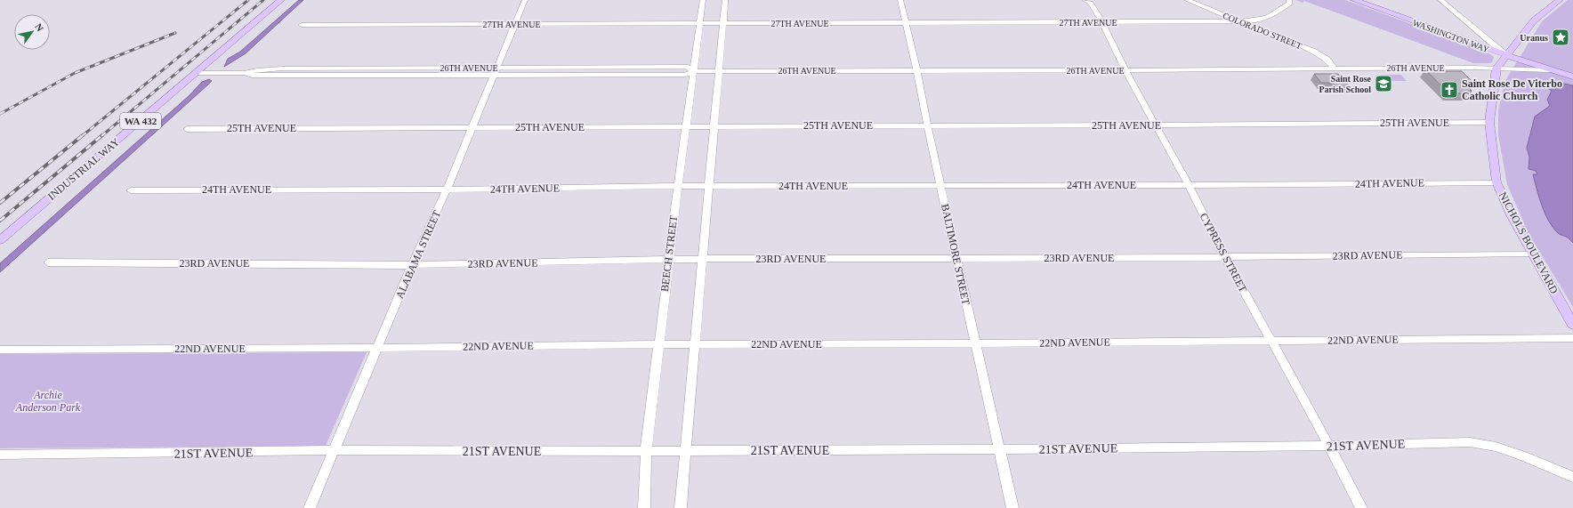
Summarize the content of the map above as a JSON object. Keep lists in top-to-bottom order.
{
  "streets": {
    "main road": [
      "WASHINGTON WAY",
      "WA 432",
      "INDUSTRIAL WAY",
      "NICHOLS BOULEVARD"
    ],
    "street": [
      "27TH AVENUE",
      "COLORADO STREET",
      "26TH AVENUE",
      "25TH AVENUE",
      "24TH AVENUE",
      "CYPRESS STREET",
      "BEECH STREET",
      "ALABAMA STREET",
      "BALTIMORE STREET",
      "23RD AVENUE",
      "22ND AVENUE",
      "21ST AVENUE"
    ]
  },
  "crossings": [
    ["27TH AVENUE", "COLORADO STREET"],
    ["27TH AVENUE", "CYPRESS STREET"],
    ["27TH AVENUE", "BEECH STREET"],
    ["27TH AVENUE", "ALABAMA STREET"],
    ["27TH AVENUE", "BALTIMORE STREET"],
    ["COLORADO STREET", "26TH AVENUE"],
    ["WASHINGTON WAY", "26TH AVENUE"],
    ["WASHINGTON WAY", "NICHOLS BOULEVARD"],
    ["26TH AVENUE", "INDUSTRIAL WAY"],
    ["26TH AVENUE", "NICHOLS BOULEVARD"],
    ["26TH AVENUE", "CYPRESS STREET"],
    ["26TH AVENUE", "BEECH STREET"],
    ["26TH AVENUE", "ALABAMA STREET"],
    ["26TH AVENUE", "BALTIMORE STREET"],
    ["25TH AVENUE", "NICHOLS BOULEVARD"],
    ["25TH AVENUE", "CYPRESS STREET"],
    ["25TH AVENUE", "BEECH STREET"],
    ["25TH AVENUE", "ALABAMA STREET"],
    ["25TH AVENUE", "BALTIMORE STREET"],
    ["24TH AVENUE", "NICHOLS BOULEVARD"],
    ["24TH AVENUE", "CYPRESS STREET"],
    ["24TH AVENUE", "BEECH STREET"],
    ["24TH AVENUE", "ALABAMA STREET"],
    ["24TH AVENUE", "BALTIMORE STREET"],
    ["NICHOLS BOULEVARD", "23RD AVENUE"],
    ["CYPRESS STREET", "23RD AVENUE"],
    ["CYPRESS STREET", "22ND AVENUE"],
    ["CYPRESS STREET", "21ST AVENUE"],
    ["BEECH STREET", "23RD AVENUE"],
    ["BEECH STREET", "22ND AVENUE"],
    ["BEECH STREET", "21ST AVENUE"],
    ["ALABAMA STREET", "23RD AVENUE"],
    ["ALABAMA STREET", "22ND AVENUE"],
    ["ALABAMA STREET", "21ST AVENUE"],
    ["BALTIMORE STREET", "23RD AVENUE"],
    ["BALTIMORE STREET", "22ND AVENUE"],
    ["BALTIMORE STREET", "21ST AVENUE"]
  ],
  "parks": ["Archie Anderson Park"],
  "places": {
    "place": ["Uranus"],
    "school or university": ["Saint Rose Parish School"],
    "church": ["Saint Rose De Viterbo Catholic Church"]
  },
  "north": "top right"
}
